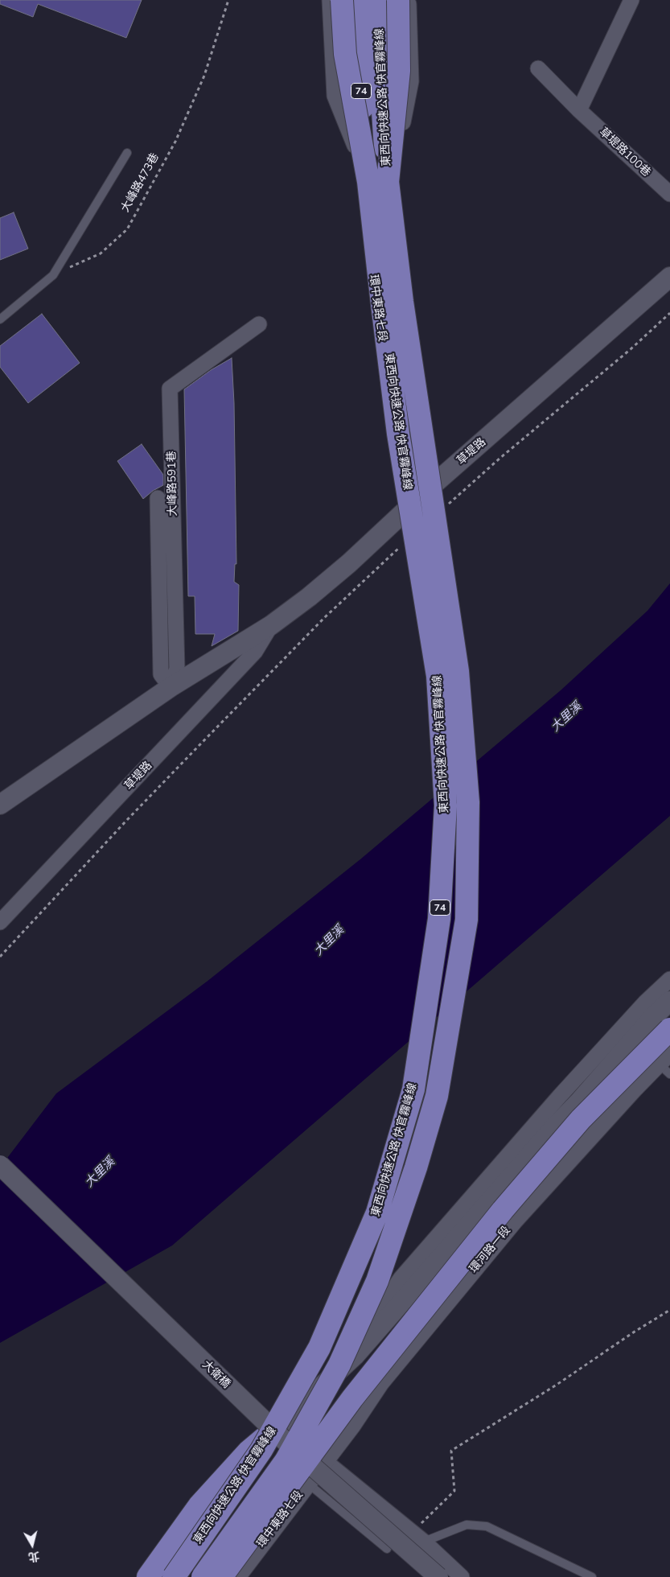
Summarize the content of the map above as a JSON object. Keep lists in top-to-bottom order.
{
  "streets": {
    "highway": ["74", "東西向快速公路 快官霧峰線"],
    "street": [
      "草堤路100巷",
      "環中東路七段",
      "草堤路",
      "大峰路591巷",
      "環河路一段",
      "大衛橋"
    ],
    "path": ["大峰路473巷"]
  },
  "crossings": [
    ["環中東路七段", "草堤路"],
    ["環中東路七段", "環河路一段"],
    ["草堤路", "大峰路591巷"]
  ],
  "water": ["大里溪"],
  "north": "bottom"
}
